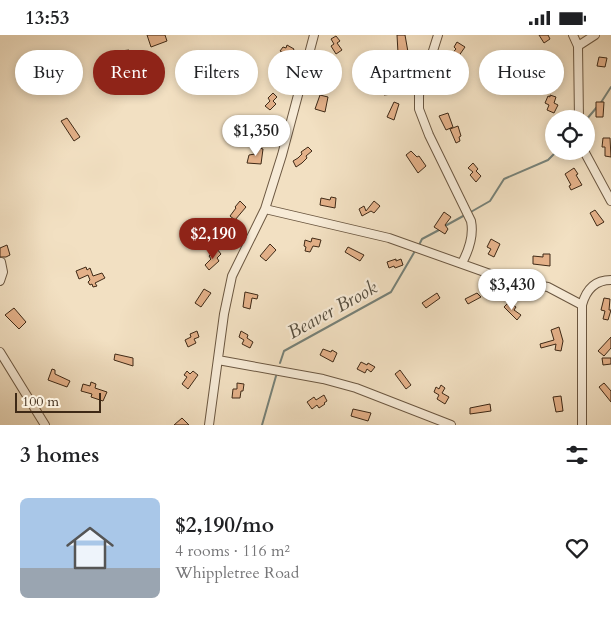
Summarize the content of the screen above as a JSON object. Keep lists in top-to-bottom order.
{
  "water": ["Beaver Brook"],
  "scale_bar": "100 m",
  "page": {
    "status": "13:53",
    "chip": [
      "Buy",
      "Rent",
      "Filters",
      "New",
      "Apartment",
      "House"
    ],
    "price": ["$1,350", "$2,190", "$3,430"],
    "scale": "100 m",
    "heading": "3 homes",
    "list": [
      {
        "name": "$2,190/mo",
        "note": "4 rooms · 116 m² · Whippletree Road"
      }
    ]
  }
}
